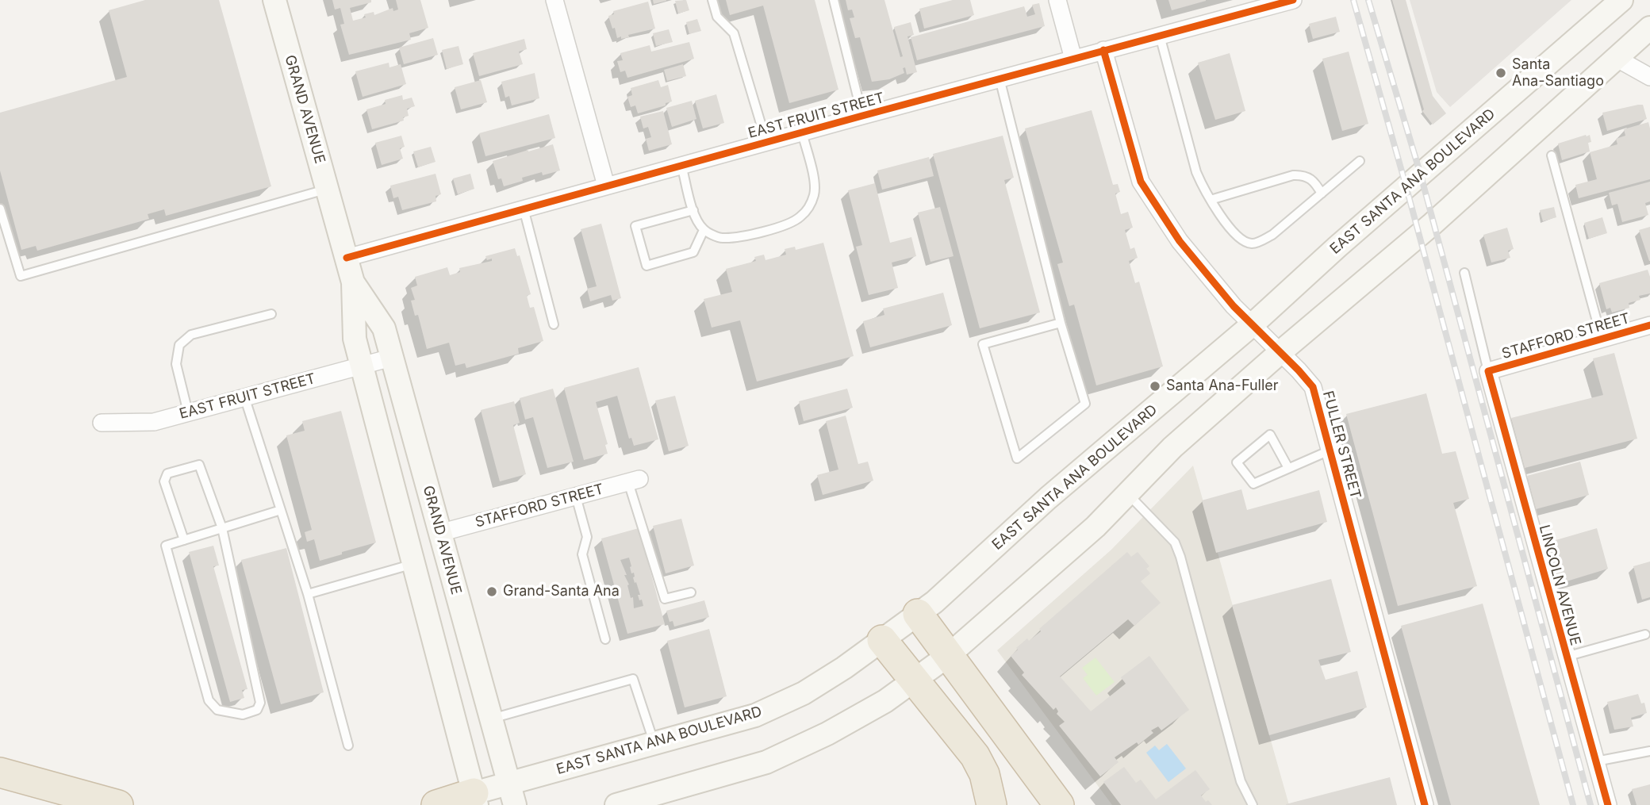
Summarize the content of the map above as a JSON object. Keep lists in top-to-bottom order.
{
  "streets": {
    "main road": ["GRAND AVENUE", "EAST SANTA ANA BOULEVARD"],
    "street": [
      "EAST FRUIT STREET",
      "STAFFORD STREET",
      "FULLER STREET",
      "LINCOLN AVENUE"
    ]
  },
  "crossings": [
    ["GRAND AVENUE", "EAST FRUIT STREET"],
    ["GRAND AVENUE", "EAST SANTA ANA BOULEVARD"],
    ["GRAND AVENUE", "STAFFORD STREET"],
    ["EAST FRUIT STREET", "FULLER STREET"],
    ["EAST SANTA ANA BOULEVARD", "FULLER STREET"],
    ["STAFFORD STREET", "LINCOLN AVENUE"]
  ],
  "places": ["Santa Ana-Santiago", "Santa Ana-Fuller", "Grand-Santa Ana"]
}
